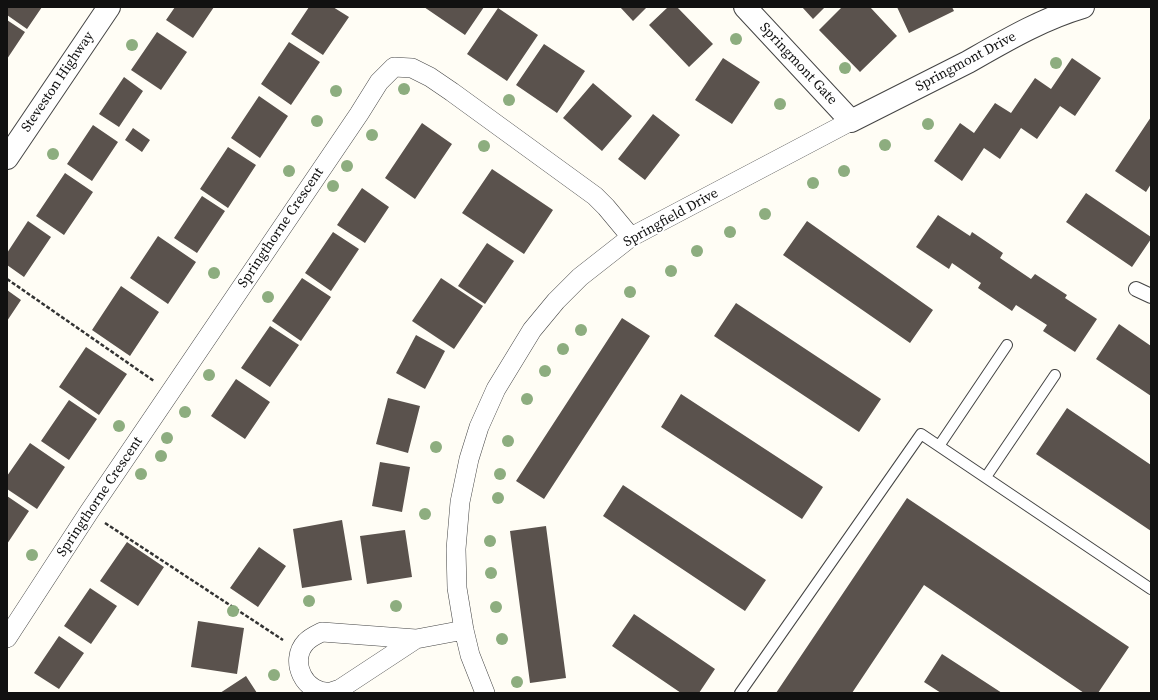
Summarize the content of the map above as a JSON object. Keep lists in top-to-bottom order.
{
  "streets": {
    "street": [
      "Springmont Drive",
      "Springmont Gate",
      "Steveston Highway",
      "Springfield Drive",
      "Springthorne Crescent"
    ]
  },
  "crossings": [
    ["Springmont Drive", "Springmont Gate"],
    ["Springmont Drive", "Springfield Drive"],
    ["Springmont Gate", "Springfield Drive"],
    ["Springfield Drive", "Springthorne Crescent"]
  ]
}
